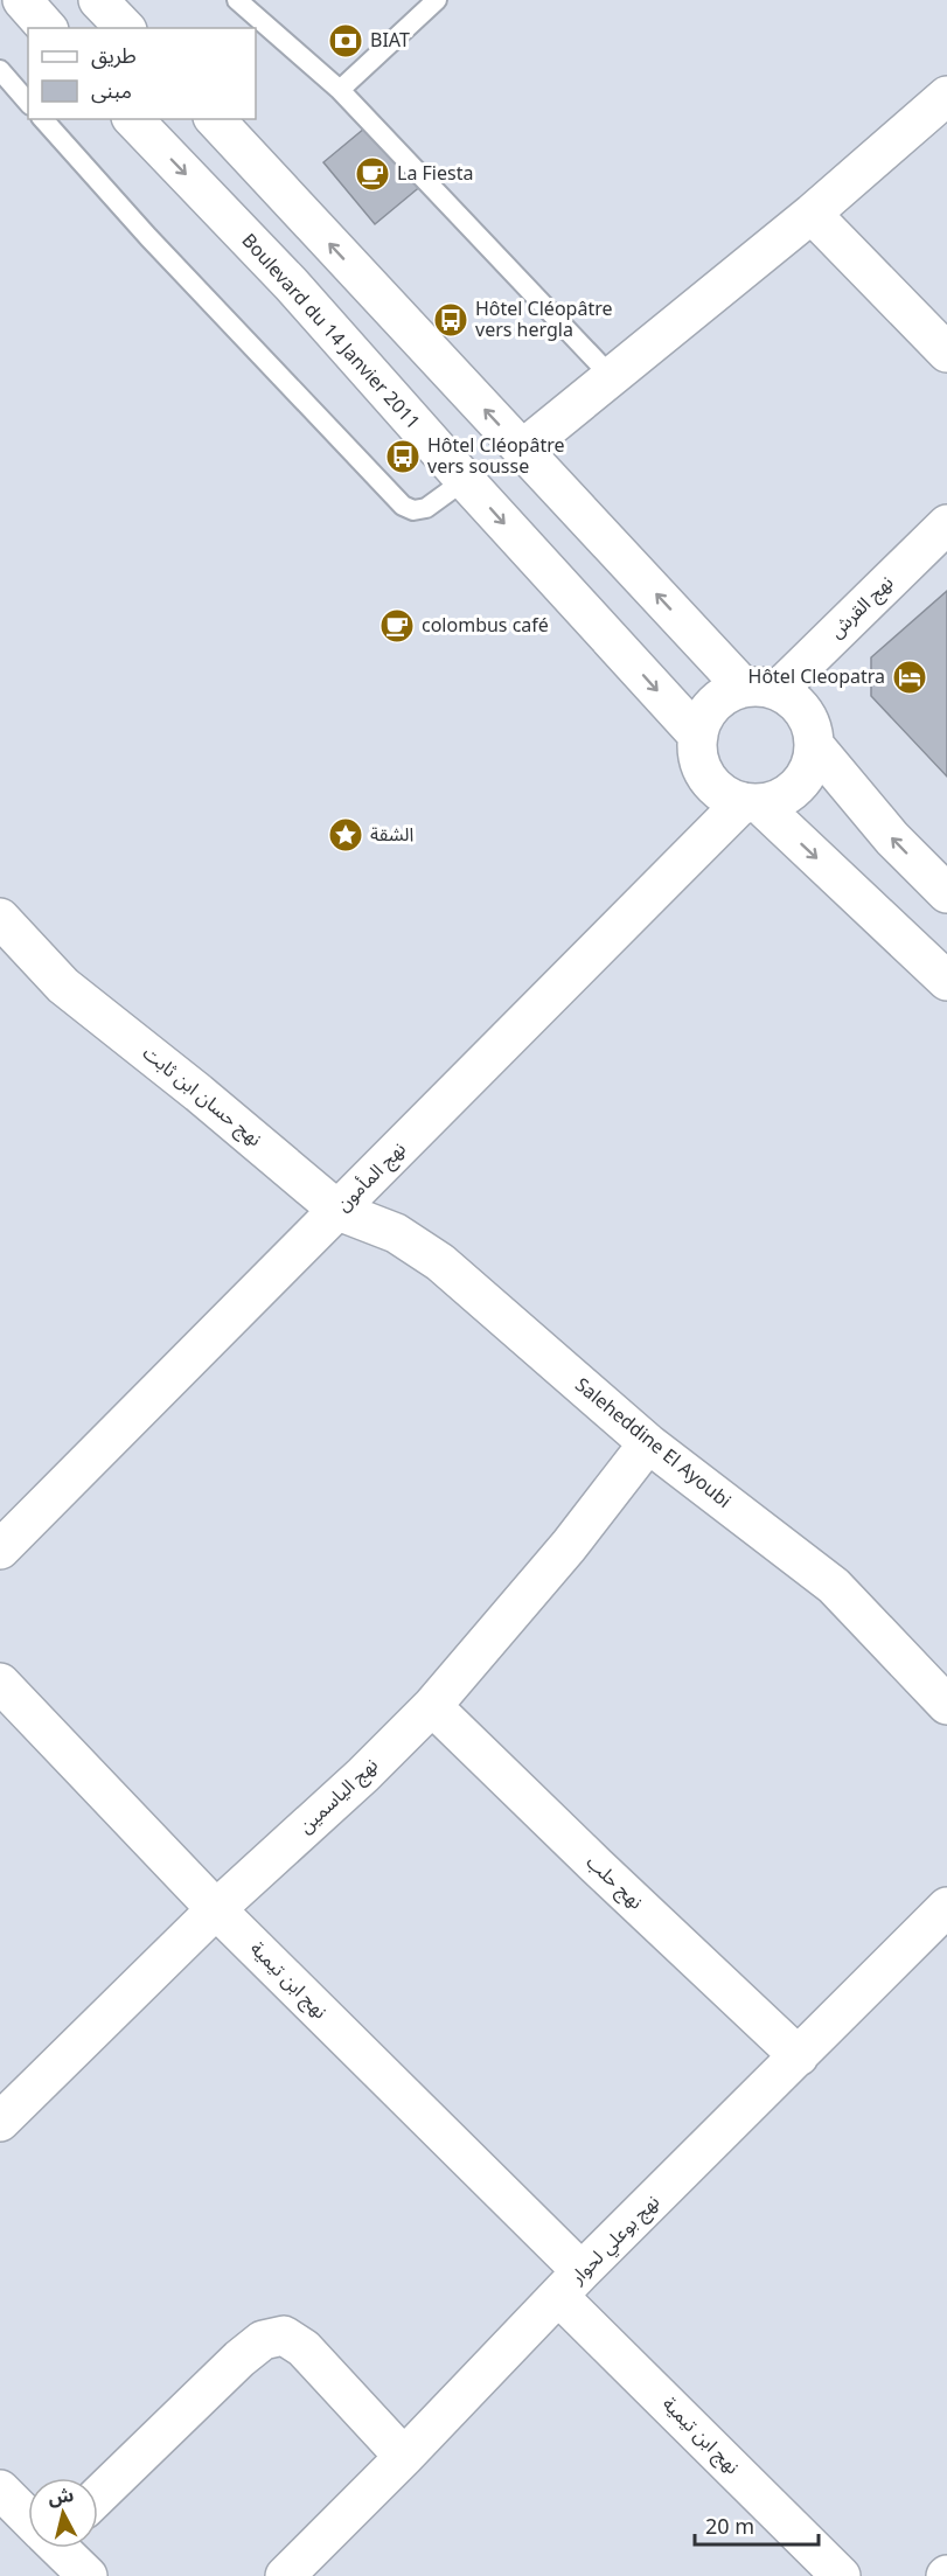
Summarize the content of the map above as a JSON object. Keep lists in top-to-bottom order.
{
  "streets": {
    "street": [
      "Boulevard du 14 Janvier 2011",
      "نهج القرش",
      "نهج حسان ابن ثابت",
      "نهج المأمون",
      "Saleheddine El Ayoubi",
      "نهج الياسمين",
      "نهج حلب",
      "نهج ابن تيمية",
      "نهج بوعلي لحوار"
    ]
  },
  "crossings": [
    ["Boulevard du 14 Janvier 2011", "نهج القرش"],
    ["Boulevard du 14 Janvier 2011", "نهج المأمون"],
    ["نهج القرش", "نهج المأمون"],
    ["نهج حسان ابن ثابت", "نهج المأمون"],
    ["نهج حسان ابن ثابت", "Saleheddine El Ayoubi"],
    ["نهج المأمون", "Saleheddine El Ayoubi"],
    ["Saleheddine El Ayoubi", "نهج الياسمين"],
    ["نهج الياسمين", "نهج حلب"],
    ["نهج الياسمين", "نهج ابن تيمية"],
    ["نهج حلب", "نهج بوعلي لحوار"],
    ["نهج ابن تيمية", "نهج بوعلي لحوار"]
  ],
  "places": {
    "bank": ["BIAT"],
    "cafe": ["La Fiesta", "colombus café"],
    "bus stop": ["Hôtel Cléopâtre vers hergla", "Hôtel Cléopâtre vers sousse"],
    "hotel": ["Hôtel Cleopatra"],
    "place": ["الشقة"]
  },
  "legend": ["طريق", "مبنى"],
  "scale_bar": "20 m",
  "north": "top"
}
